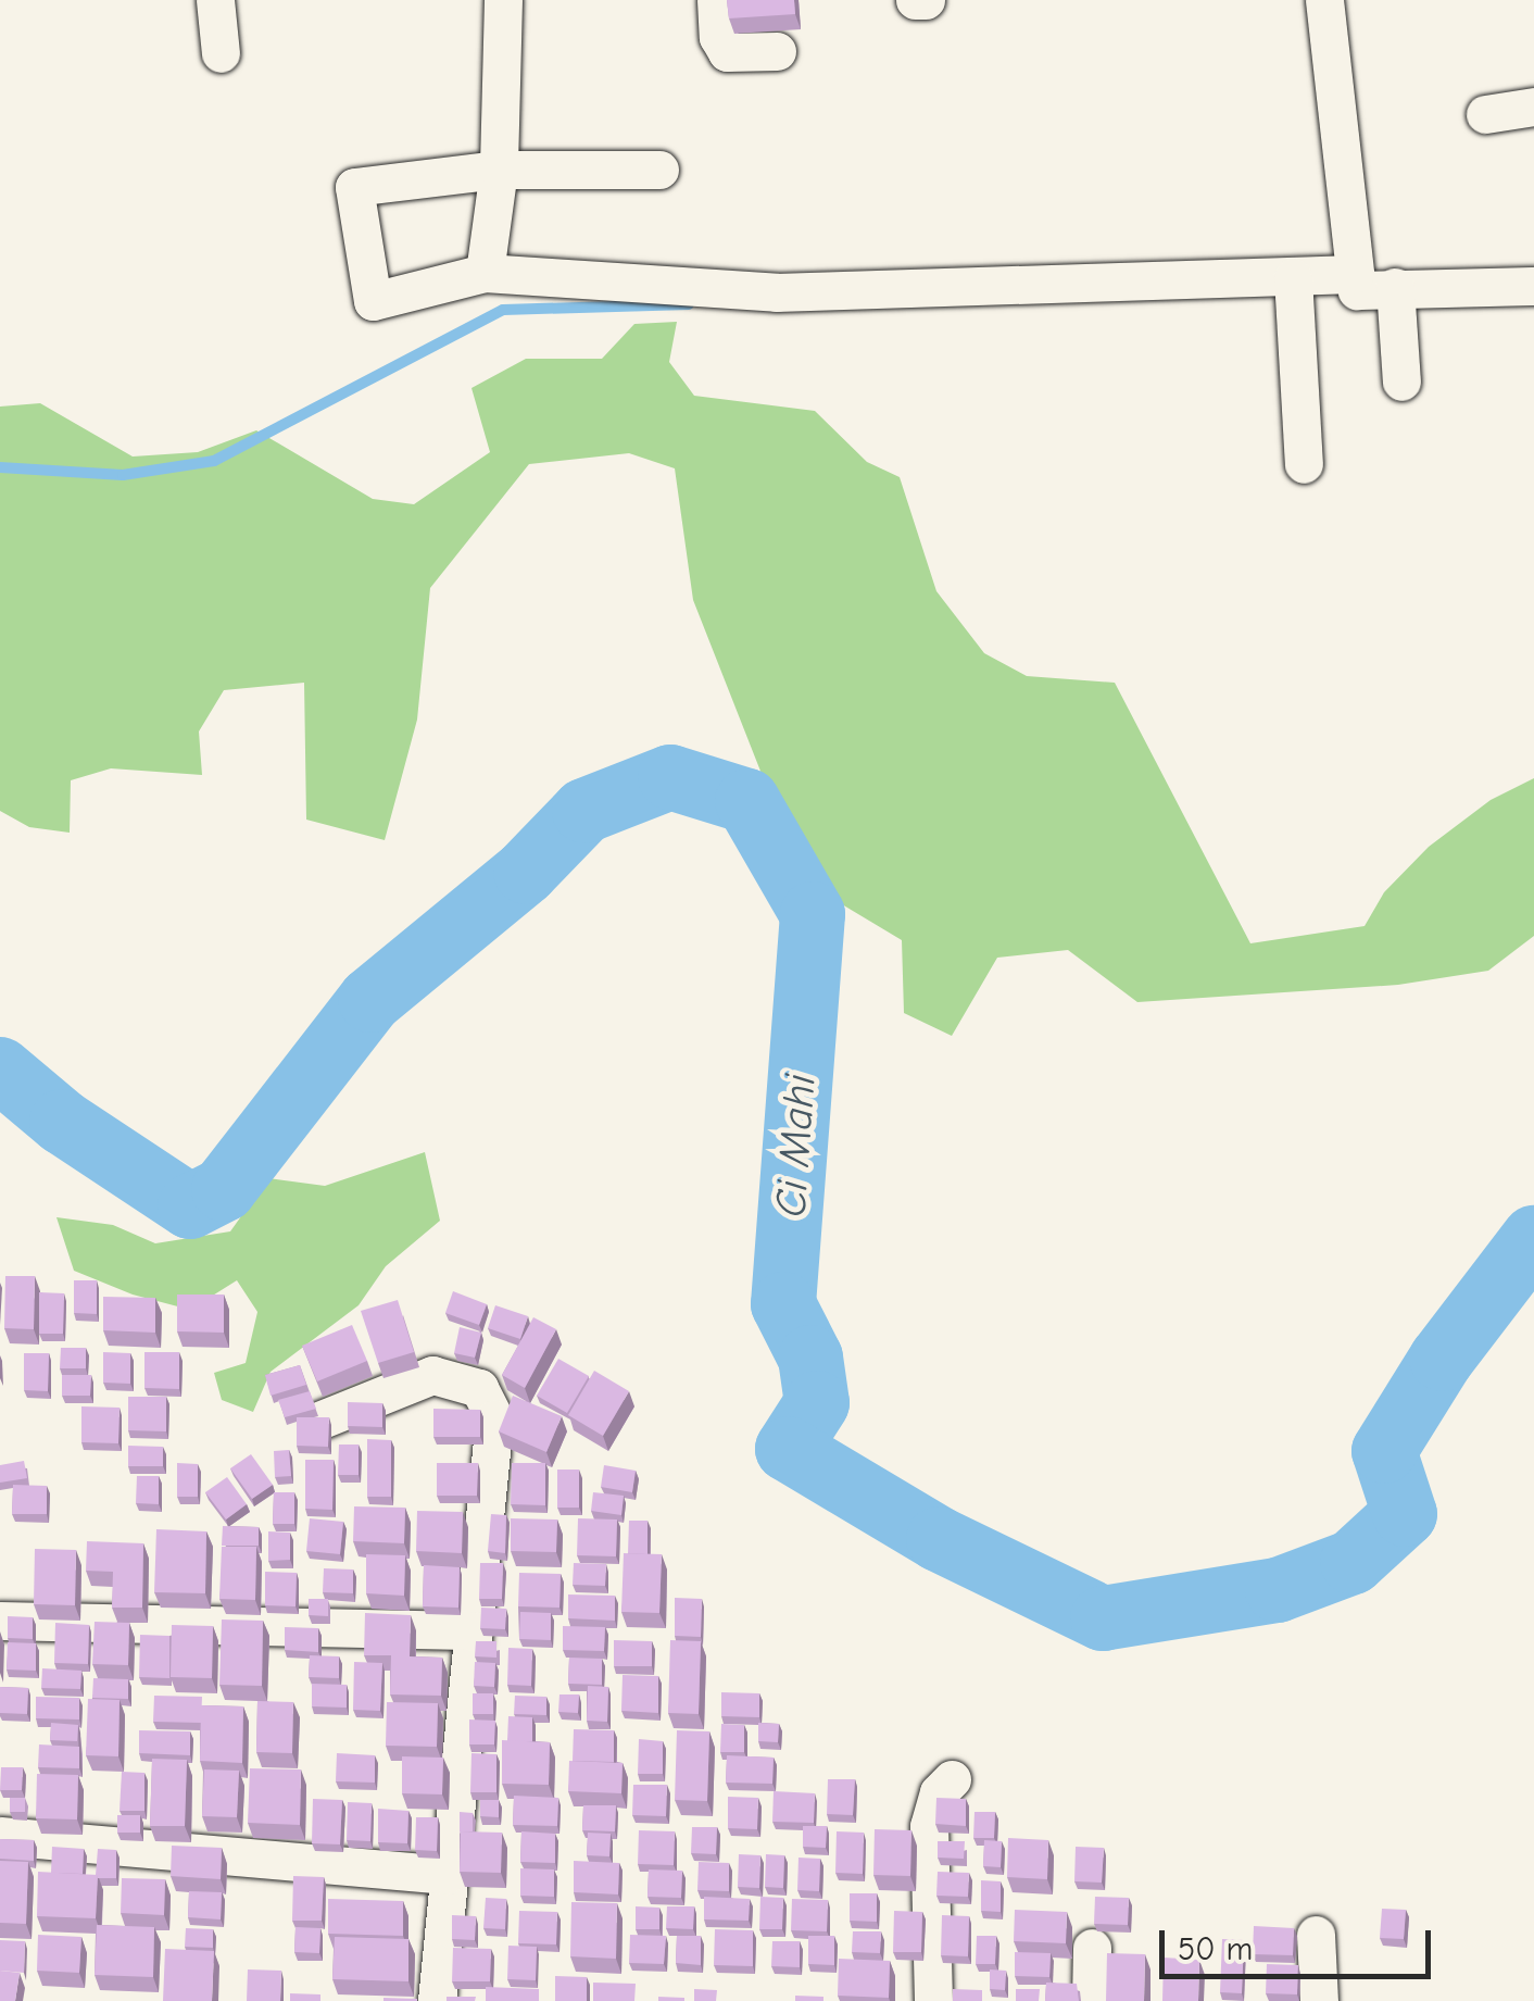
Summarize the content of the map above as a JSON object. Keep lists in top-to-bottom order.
{
  "water": ["Ci Mahi"],
  "scale_bar": "50 m"
}
